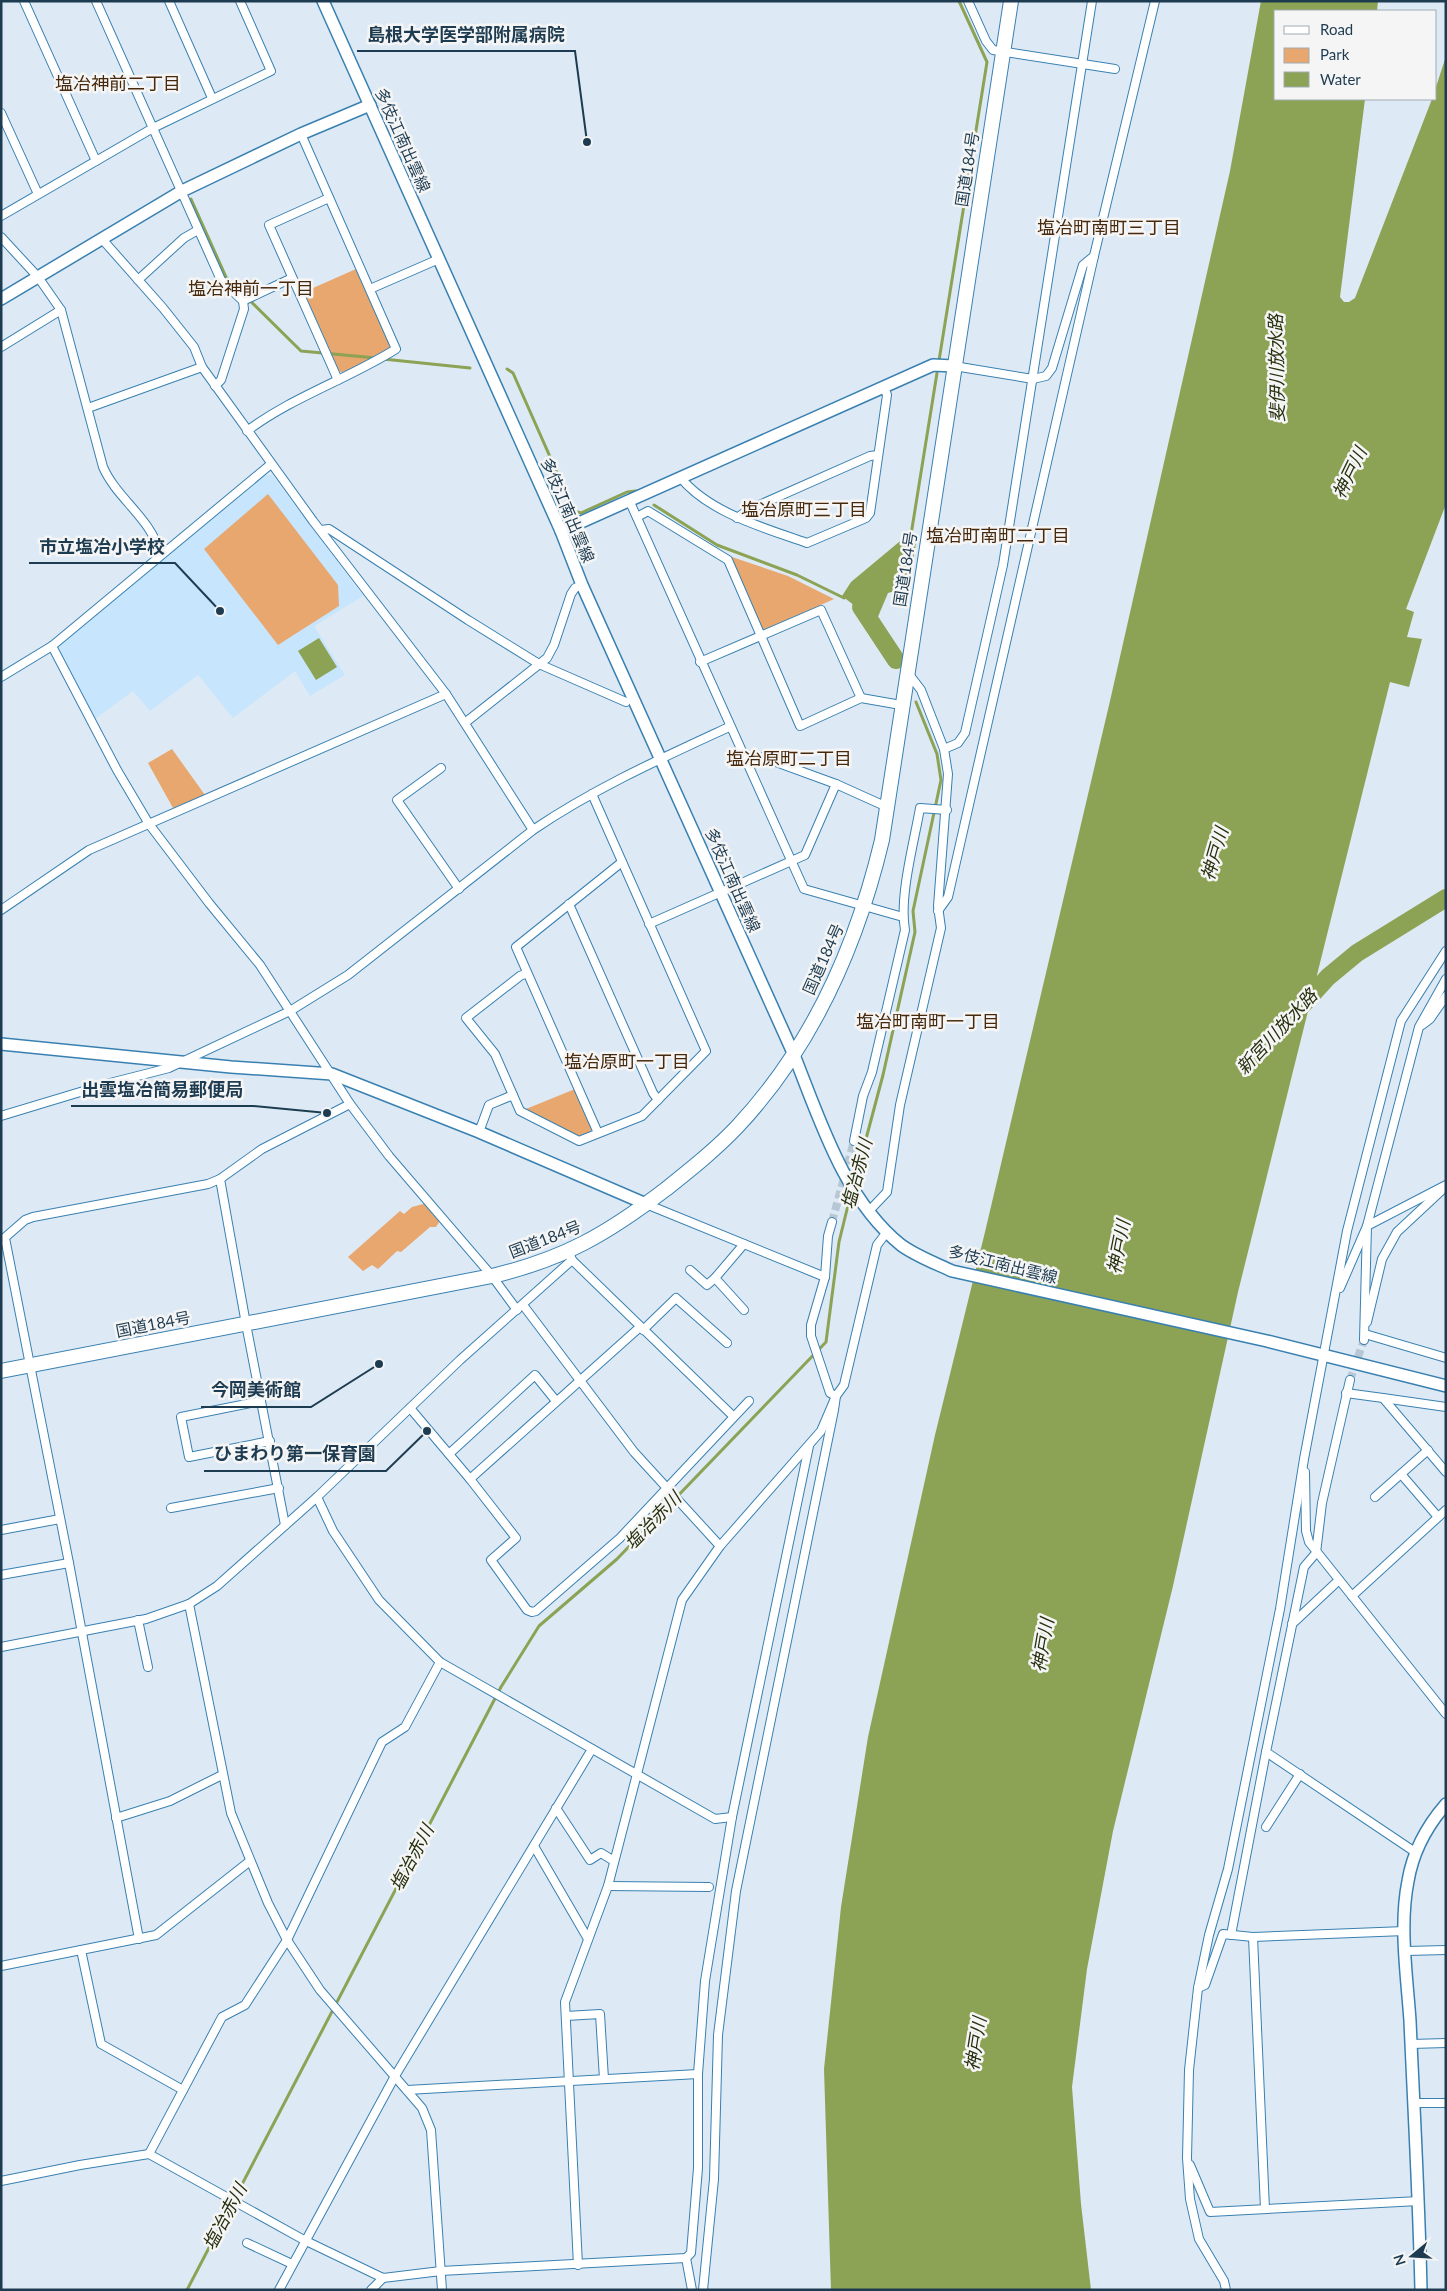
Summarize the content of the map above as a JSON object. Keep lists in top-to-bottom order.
{
  "streets": {
    "highway": ["国道184号"],
    "street": ["多伎江南出雲線"]
  },
  "crossings": [
    ["多伎江南出雲線", "国道184号"]
  ],
  "districts": [
    "塩冶神前二丁目",
    "塩冶町南町三丁目",
    "塩冶神前一丁目",
    "塩冶原町三丁目",
    "塩冶町南町二丁目",
    "塩冶原町二丁目",
    "塩冶町南町一丁目",
    "塩冶原町一丁目"
  ],
  "water": [
    "斐伊川放水路",
    "神戸川",
    "新宮川放水路",
    "塩冶赤川"
  ],
  "places": [
    "島根大学医学部附属病院",
    "市立塩冶小学校",
    "出雲塩冶簡易郵便局",
    "今岡美術館",
    "ひまわり第一保育園"
  ],
  "legend": ["Road", "Park", "Water"],
  "north": "left"
}
